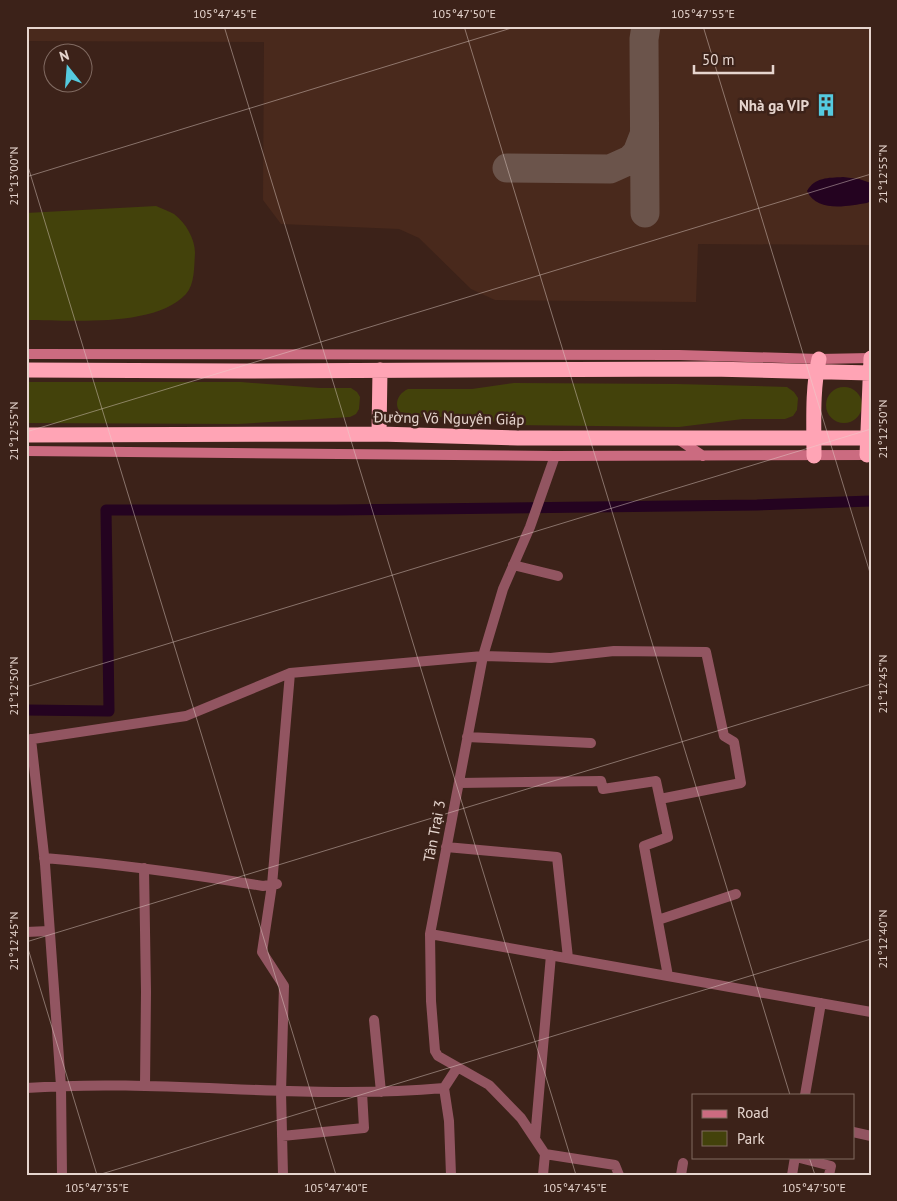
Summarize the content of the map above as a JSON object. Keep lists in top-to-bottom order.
{
  "streets": {
    "highway": ["Đường Võ Nguyên Giáp"],
    "street": ["Tân Trại 3"]
  },
  "places": {
    "building": ["Nhà ga VIP"]
  },
  "legend": ["Road", "Park"],
  "scale_bar": "50 m",
  "north": "top",
  "coordinates": [
    "105°47'45\"E",
    "105°47'50\"E",
    "105°47'55\"E",
    "21°12'55\"N",
    "21°13'00\"N",
    "21°12'50\"N",
    "21°12'45\"N",
    "21°12'40\"N",
    "105°47'35\"E",
    "105°47'40\"E"
  ]
}
